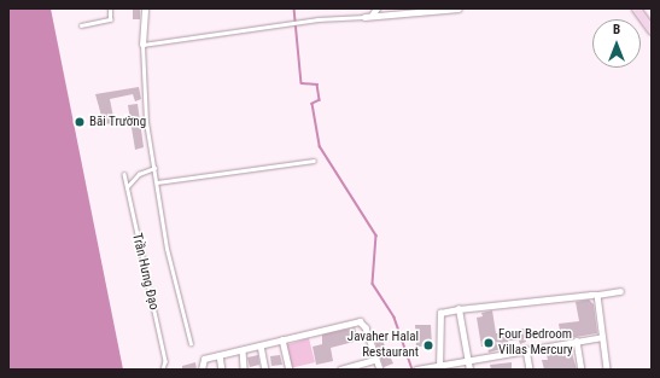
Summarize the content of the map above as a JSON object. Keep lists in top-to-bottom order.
{
  "streets": {
    "lane": ["Trần Hưng Đạo"]
  },
  "places": ["Bãi Trường", "Four Bedroom Villas Mercury", "Javaher Halal Restaurant"],
  "north": "top"
}
